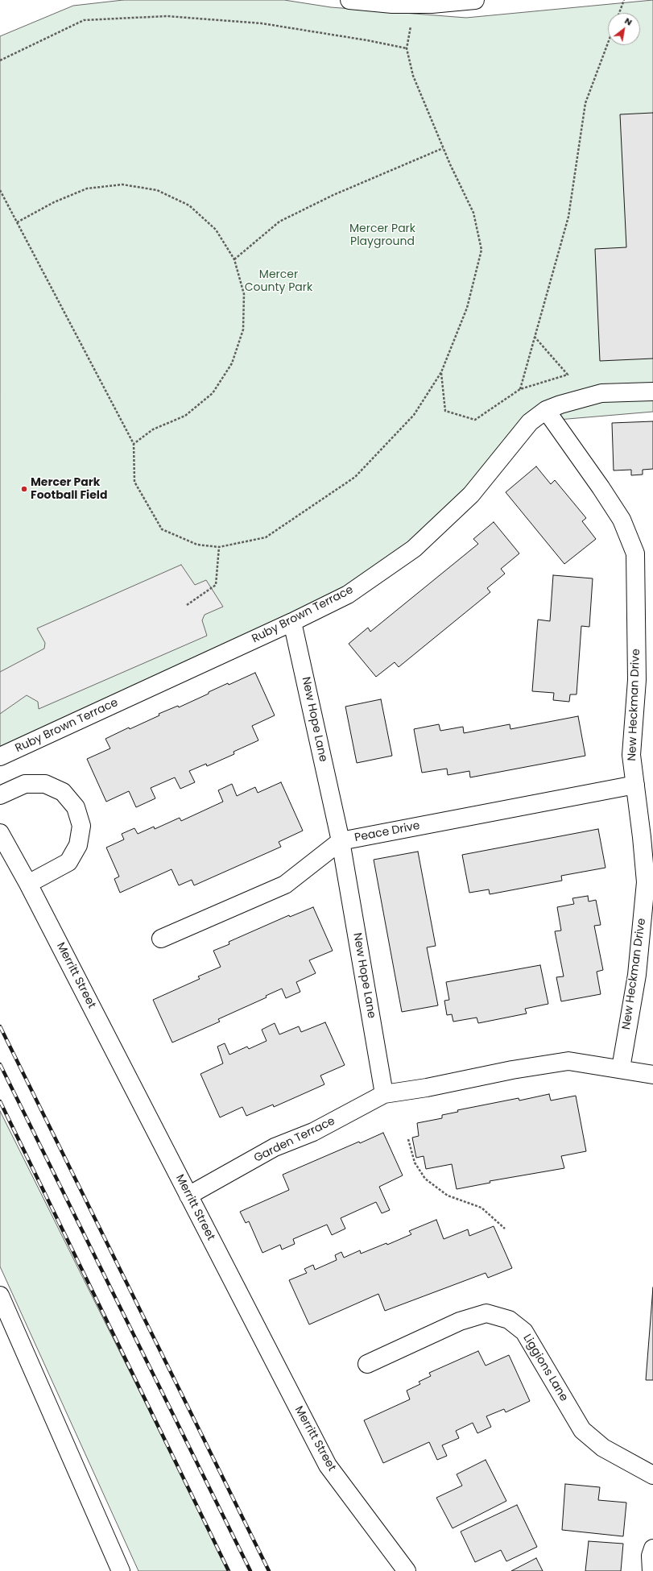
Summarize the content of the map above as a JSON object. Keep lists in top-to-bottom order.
{
  "streets": {
    "main road": [
      "Ruby Brown Terrace",
      "New Heckman Drive",
      "New Hope Lane",
      "Peace Drive",
      "Merritt Street",
      "Garden Terrace",
      "Liggions Lane"
    ]
  },
  "crossings": [
    ["Ruby Brown Terrace", "New Heckman Drive"],
    ["Ruby Brown Terrace", "New Hope Lane"],
    ["New Heckman Drive", "Peace Drive"],
    ["New Hope Lane", "Peace Drive"],
    ["New Hope Lane", "Garden Terrace"],
    ["Merritt Street", "Garden Terrace"]
  ],
  "parks": ["Mercer Park Playground", "Mercer County Park"],
  "places": ["Mercer Park Football Field"],
  "north": "top right"
}
